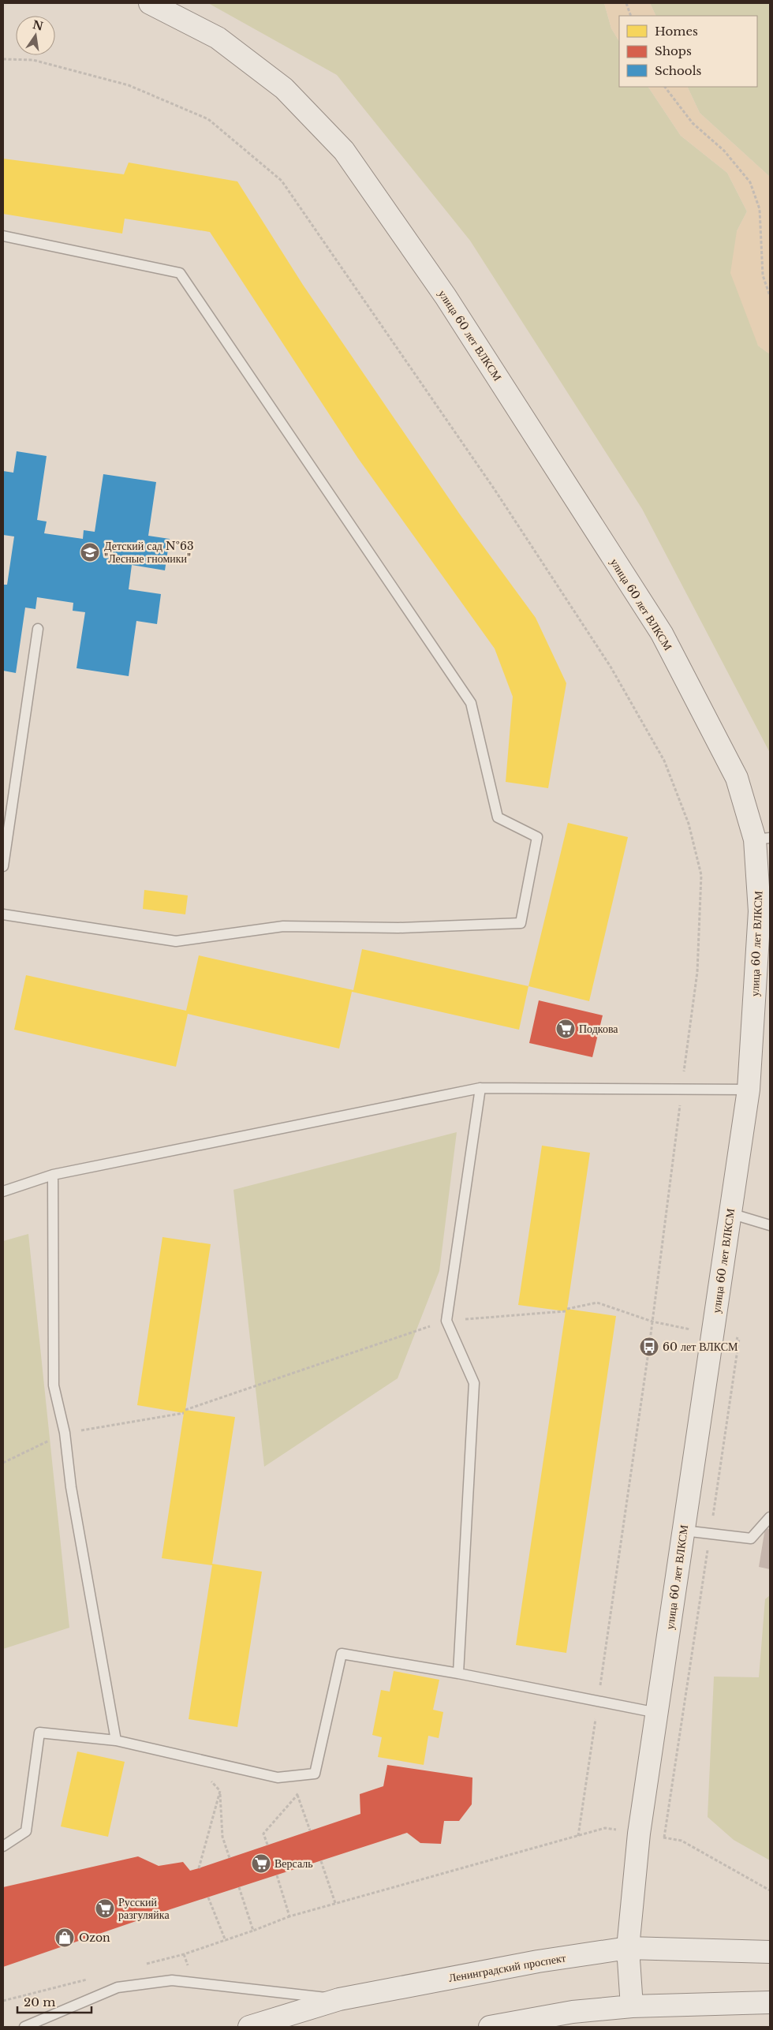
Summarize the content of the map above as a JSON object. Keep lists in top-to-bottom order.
{
  "streets": {
    "street": ["улица 60 лет ВЛКСМ", "Ленинградский проспект"]
  },
  "crossings": [
    ["улица 60 лет ВЛКСМ", "Ленинградский проспект"]
  ],
  "places": {
    "school or university": ["Детский сад №63 \"Лесные гномики\""],
    "supermarket": ["Подкова", "Версаль", "Русский разгуляйка"],
    "bus stop": ["60 лет ВЛКСМ"],
    "shop": ["Ozon"]
  },
  "legend": ["Homes", "Shops", "Schools"],
  "scale_bar": "20 m",
  "north": "top"
}
